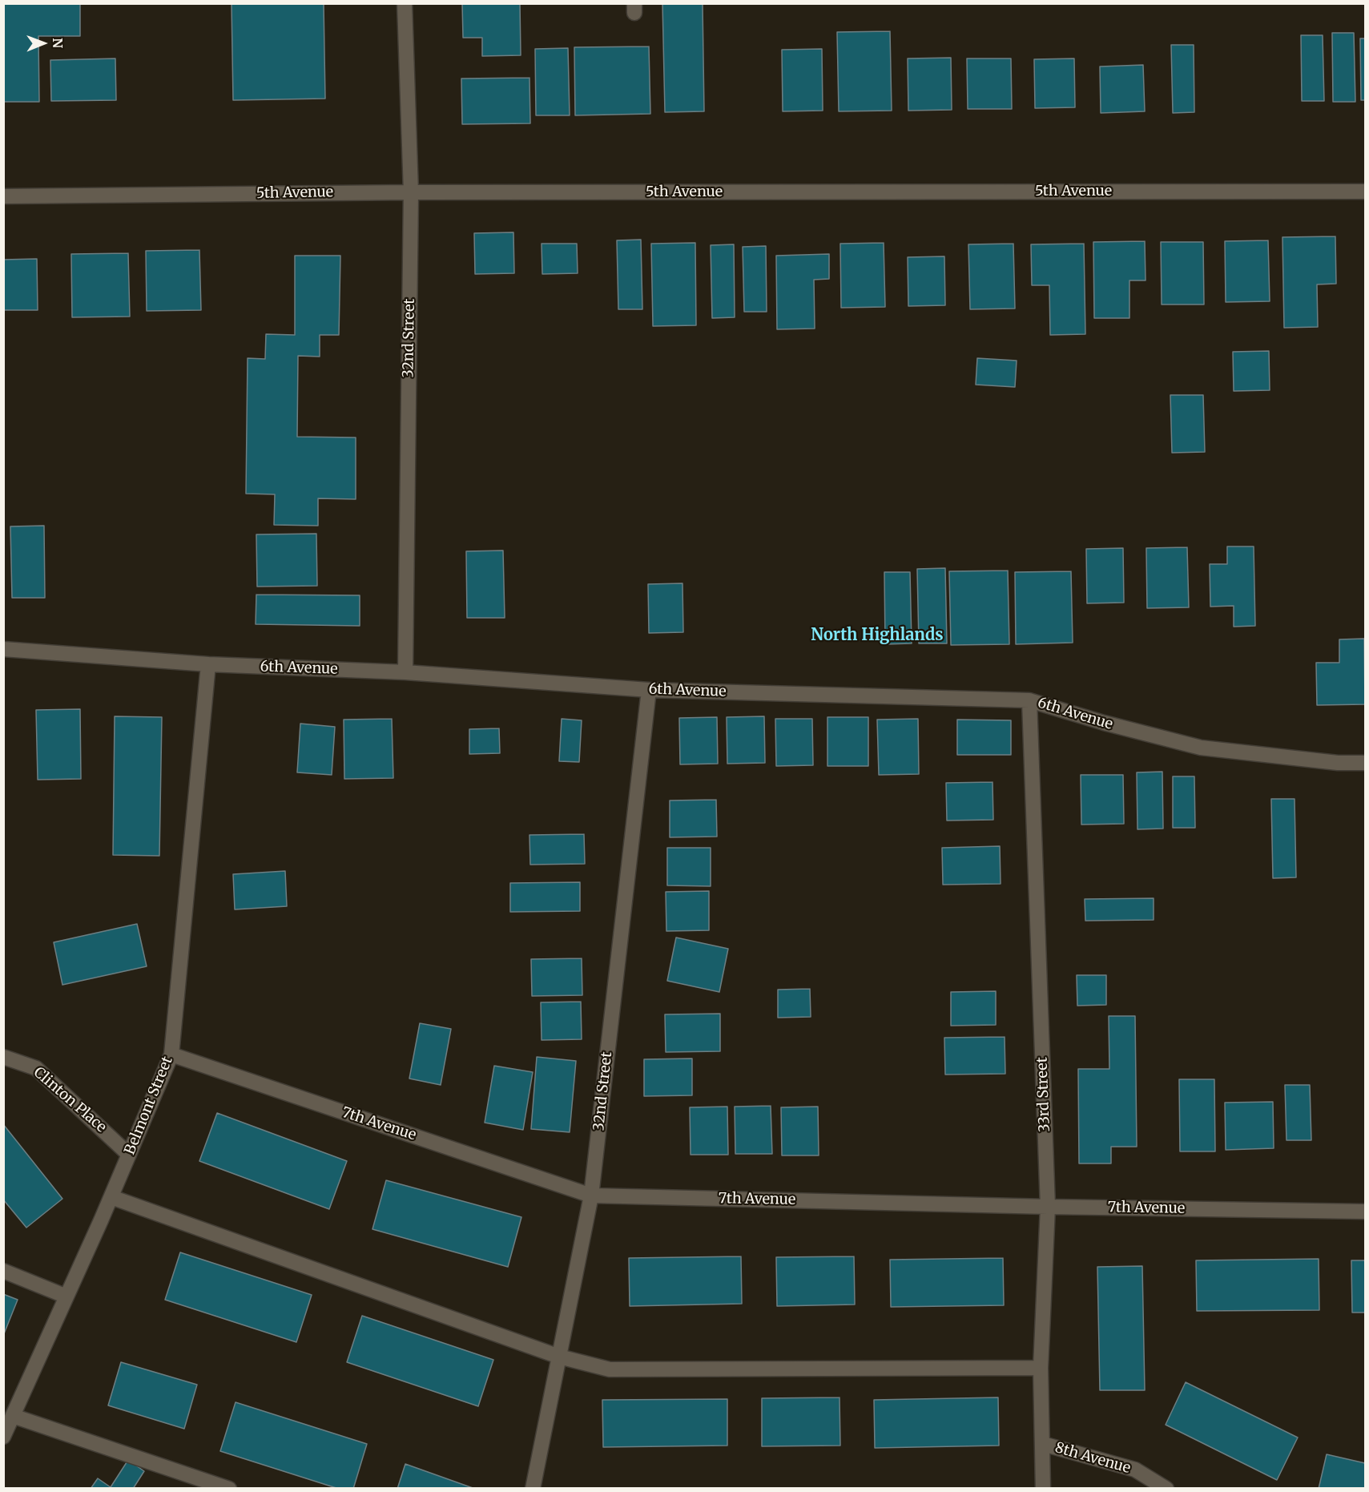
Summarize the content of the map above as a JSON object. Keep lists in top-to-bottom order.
{
  "streets": {
    "street": [
      "5th Avenue",
      "32nd Street",
      "6th Avenue",
      "33rd Street",
      "Clinton Place",
      "Belmont Street",
      "7th Avenue",
      "8th Avenue"
    ]
  },
  "crossings": [
    ["5th Avenue", "32nd Street"],
    ["32nd Street", "6th Avenue"],
    ["32nd Street", "7th Avenue"],
    ["6th Avenue", "33rd Street"],
    ["6th Avenue", "Belmont Street"],
    ["33rd Street", "7th Avenue"],
    ["33rd Street", "8th Avenue"],
    ["Clinton Place", "Belmont Street"],
    ["Belmont Street", "7th Avenue"]
  ],
  "districts": ["North Highlands"],
  "north": "right"
}
